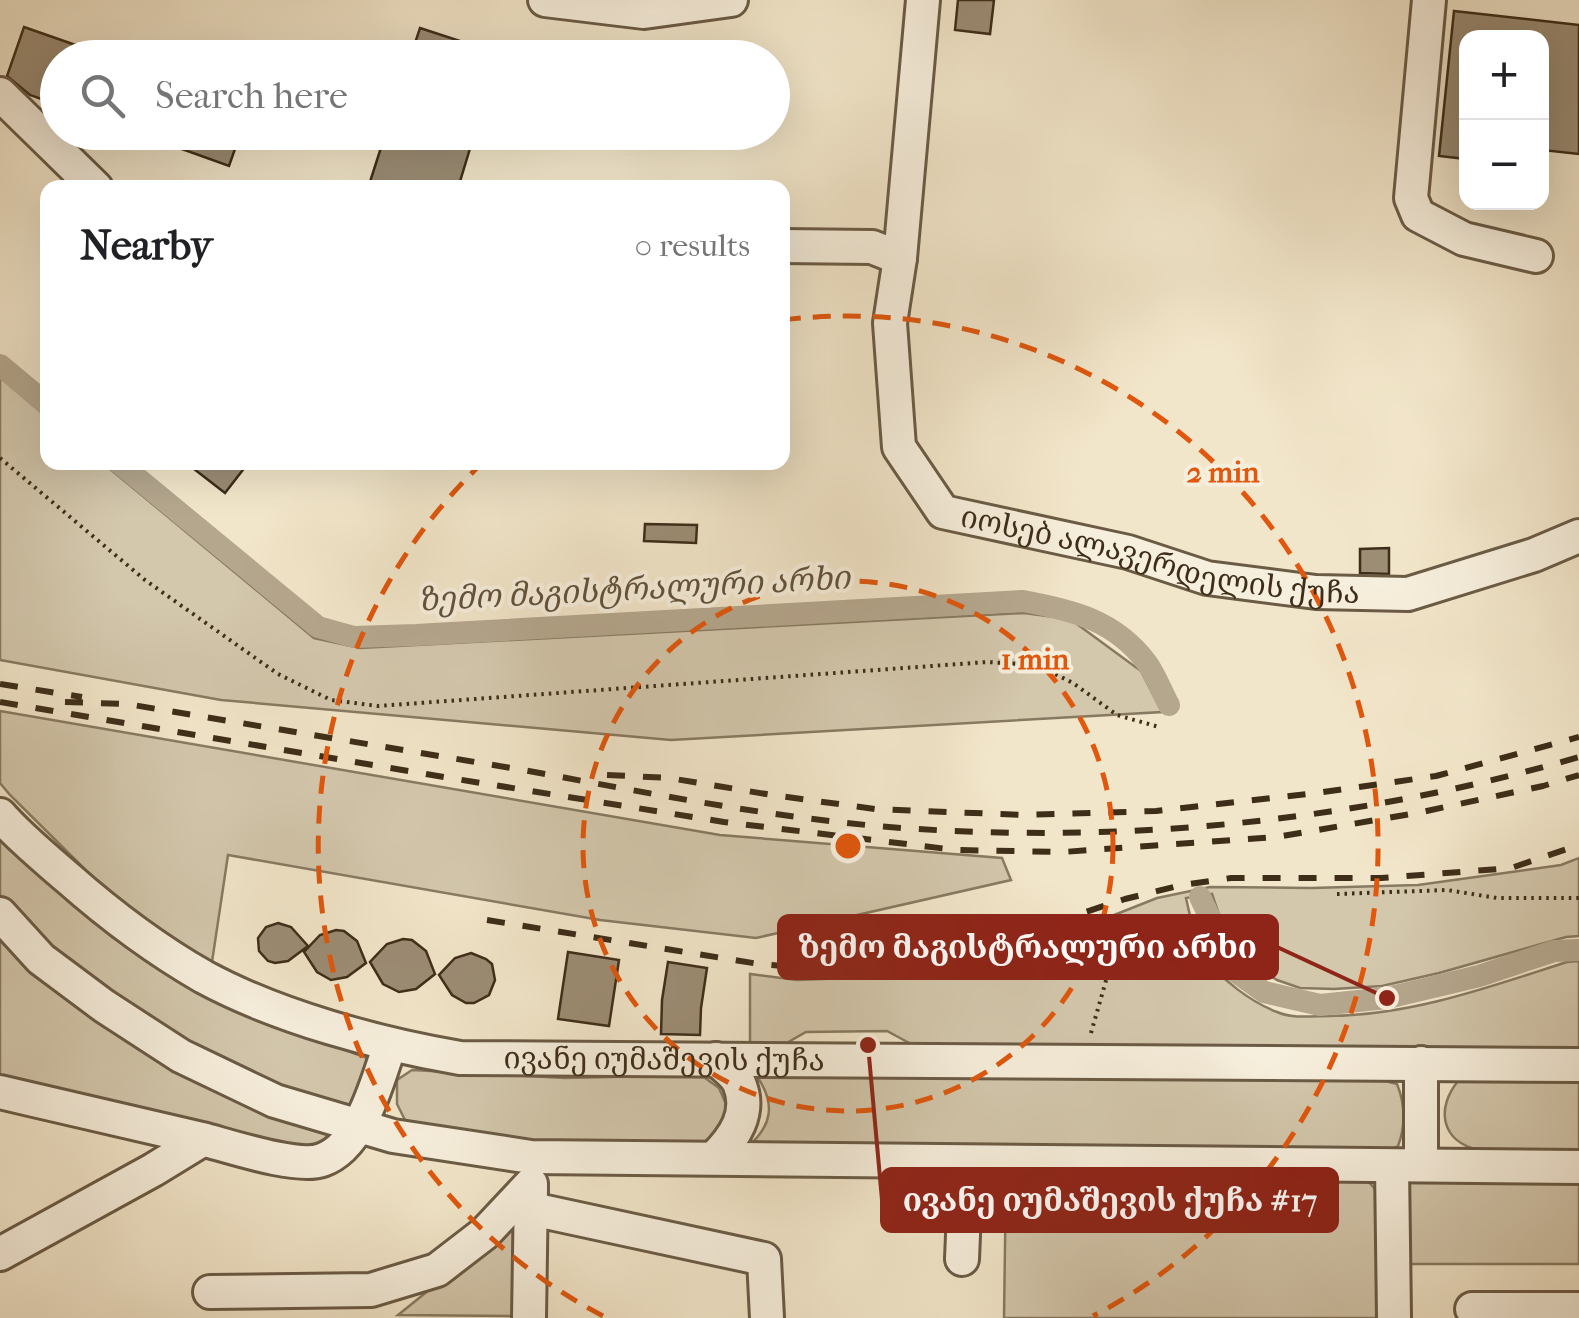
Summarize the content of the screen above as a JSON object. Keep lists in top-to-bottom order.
{
  "streets": {
    "street": ["იოსებ ალავერდელის ქუჩა", "ივანე იუმაშევის ქუჩა"]
  },
  "water": ["ზემო მაგისტრალური არხი"],
  "places": ["ზემო მაგისტრალური არხი", "ივანე იუმაშევის ქუჩა #17"],
  "page": {
    "map_buttons": ["+", "−"],
    "search": "Search here",
    "heading": ["Nearby", "0 results"]
  },
  "rings": ["2 min", "1 min"]
}
